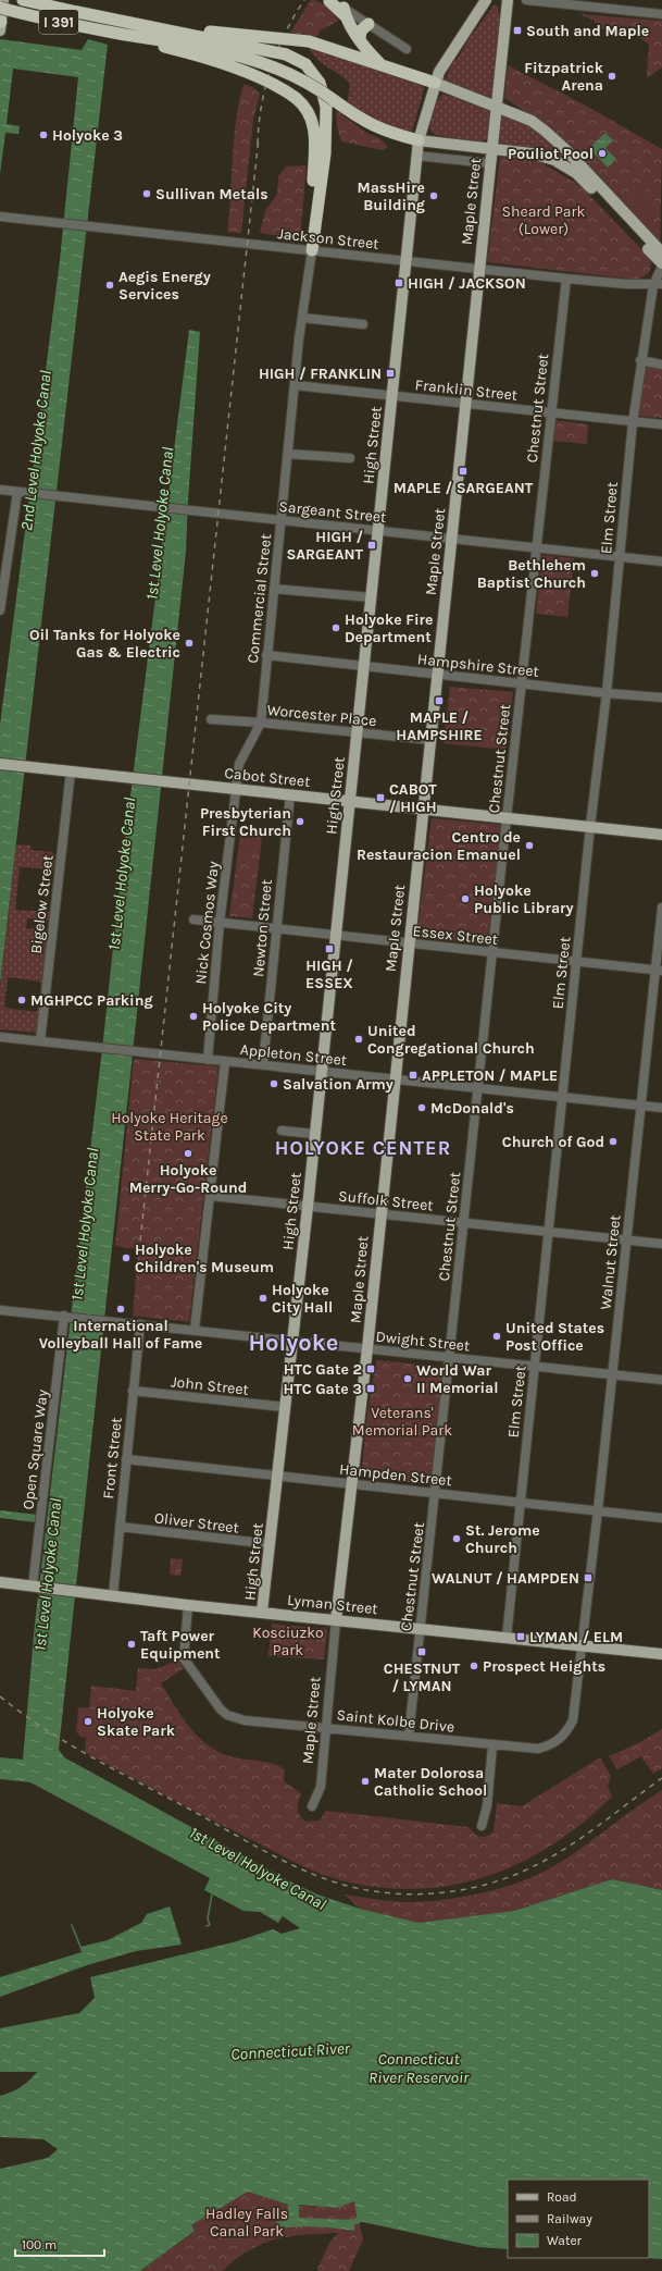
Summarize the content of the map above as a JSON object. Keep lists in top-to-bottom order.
{
  "streets": {
    "highway": ["I 391"],
    "main road": [
      "Maple Street",
      "High Street",
      "Cabot Street",
      "Lyman Street"
    ],
    "street": [
      "Jackson Street",
      "Franklin Street",
      "Chestnut Street",
      "Sargeant Street",
      "Elm Street",
      "Commercial Street",
      "Hampshire Street",
      "Worcester Place",
      "Bigelow Street",
      "Nick Cosmos Way",
      "Newton Street",
      "Essex Street",
      "Appleton Street",
      "Suffolk Street",
      "Walnut Street",
      "Dwight Street",
      "John Street",
      "Open Square Way",
      "Front Street",
      "Hampden Street",
      "Oliver Street",
      "Saint Kolbe Drive"
    ]
  },
  "crossings": [
    ["Maple Street", "Jackson Street"],
    ["Maple Street", "Franklin Street"],
    ["Maple Street", "Sargeant Street"],
    ["Maple Street", "Hampshire Street"],
    ["Maple Street", "Worcester Place"],
    ["Maple Street", "Cabot Street"],
    ["Maple Street", "Essex Street"],
    ["Maple Street", "Appleton Street"],
    ["Maple Street", "Suffolk Street"],
    ["Maple Street", "Dwight Street"],
    ["Maple Street", "Hampden Street"],
    ["Maple Street", "Lyman Street"],
    ["Maple Street", "Saint Kolbe Drive"],
    ["Jackson Street", "Chestnut Street"],
    ["Jackson Street", "High Street"],
    ["Jackson Street", "Elm Street"],
    ["Jackson Street", "Commercial Street"],
    ["Franklin Street", "Chestnut Street"],
    ["Franklin Street", "High Street"],
    ["Franklin Street", "Elm Street"],
    ["Franklin Street", "Commercial Street"],
    ["Chestnut Street", "Sargeant Street"],
    ["Chestnut Street", "Hampshire Street"],
    ["Chestnut Street", "Cabot Street"],
    ["Chestnut Street", "Essex Street"],
    ["Chestnut Street", "Appleton Street"],
    ["Chestnut Street", "Suffolk Street"],
    ["Chestnut Street", "Dwight Street"],
    ["Chestnut Street", "Hampden Street"],
    ["Chestnut Street", "Lyman Street"],
    ["Chestnut Street", "Saint Kolbe Drive"],
    ["High Street", "Sargeant Street"],
    ["High Street", "Hampshire Street"],
    ["High Street", "Worcester Place"],
    ["High Street", "Cabot Street"],
    ["High Street", "Essex Street"],
    ["High Street", "Appleton Street"],
    ["High Street", "Suffolk Street"],
    ["High Street", "Dwight Street"],
    ["High Street", "John Street"],
    ["High Street", "Hampden Street"],
    ["High Street", "Oliver Street"],
    ["High Street", "Lyman Street"],
    ["Sargeant Street", "Elm Street"],
    ["Sargeant Street", "Commercial Street"],
    ["Elm Street", "Hampshire Street"],
    ["Elm Street", "Cabot Street"],
    ["Elm Street", "Essex Street"],
    ["Elm Street", "Appleton Street"],
    ["Elm Street", "Suffolk Street"],
    ["Elm Street", "Dwight Street"],
    ["Elm Street", "Hampden Street"],
    ["Elm Street", "Lyman Street"],
    ["Commercial Street", "Hampshire Street"],
    ["Commercial Street", "Worcester Place"],
    ["Commercial Street", "Cabot Street"],
    ["Commercial Street", "Nick Cosmos Way"],
    ["Cabot Street", "Bigelow Street"],
    ["Cabot Street", "Nick Cosmos Way"],
    ["Cabot Street", "Newton Street"],
    ["Bigelow Street", "Appleton Street"],
    ["Nick Cosmos Way", "Essex Street"],
    ["Nick Cosmos Way", "Appleton Street"],
    ["Newton Street", "Essex Street"],
    ["Newton Street", "Appleton Street"],
    ["Essex Street", "Walnut Street"],
    ["Appleton Street", "Walnut Street"],
    ["Suffolk Street", "Walnut Street"],
    ["Walnut Street", "Dwight Street"],
    ["Walnut Street", "Hampden Street"],
    ["Walnut Street", "Lyman Street"],
    ["Walnut Street", "Saint Kolbe Drive"],
    ["Dwight Street", "Open Square Way"],
    ["Dwight Street", "Front Street"],
    ["John Street", "Front Street"],
    ["Open Square Way", "Lyman Street"],
    ["Front Street", "Hampden Street"],
    ["Front Street", "Oliver Street"],
    ["Front Street", "Lyman Street"],
    ["Lyman Street", "Saint Kolbe Drive"]
  ],
  "districts": ["HOLYOKE CENTER", "Holyoke"],
  "water": [
    "2nd Level Holyoke Canal",
    "1st Level Holyoke Canal",
    "Connecticut River",
    "Connecticut River Reservoir"
  ],
  "parks": [
    "Sheard Park (Lower)",
    "Holyoke Heritage State Park",
    "Veterans' Memorial Park",
    "Kosciuzko Park",
    "Hadley Falls Canal Park"
  ],
  "places": {
    "transit": [
      "South and Maple",
      "HIGH / JACKSON",
      "HIGH / FRANKLIN",
      "MAPLE / SARGEANT",
      "HIGH / SARGEANT",
      "MAPLE / HAMPSHIRE",
      "CABOT / HIGH",
      "HIGH / ESSEX",
      "APPLETON / MAPLE",
      "HTC Gate 2",
      "HTC Gate 3",
      "WALNUT / HAMPDEN",
      "LYMAN / ELM",
      "CHESTNUT / LYMAN"
    ],
    "other": [
      "Fitzpatrick Arena",
      "Holyoke 3",
      "Pouliot Pool",
      "Sullivan Metals",
      "MassHire Building",
      "Aegis Energy Services",
      "Bethlehem Baptist Church",
      "Holyoke Fire Department",
      "Oil Tanks for Holyoke Gas & Electric",
      "Presbyterian First Church",
      "Centro de Restauracion Emanuel",
      "Holyoke Public Library",
      "MGHPCC Parking",
      "Holyoke City Police Department",
      "United Congregational Church",
      "Salvation Army",
      "McDonald's",
      "Church of God",
      "Holyoke Merry-Go-Round",
      "Holyoke Children's Museum",
      "Holyoke City Hall",
      "International Volleyball Hall of Fame",
      "United States Post Office",
      "World War II Memorial",
      "St. Jerome Church",
      "Taft Power Equipment",
      "Prospect Heights",
      "Holyoke Skate Park",
      "Mater Dolorosa Catholic School"
    ]
  },
  "legend": ["Road", "Railway", "Water"],
  "scale_bar": "100 m"
}
